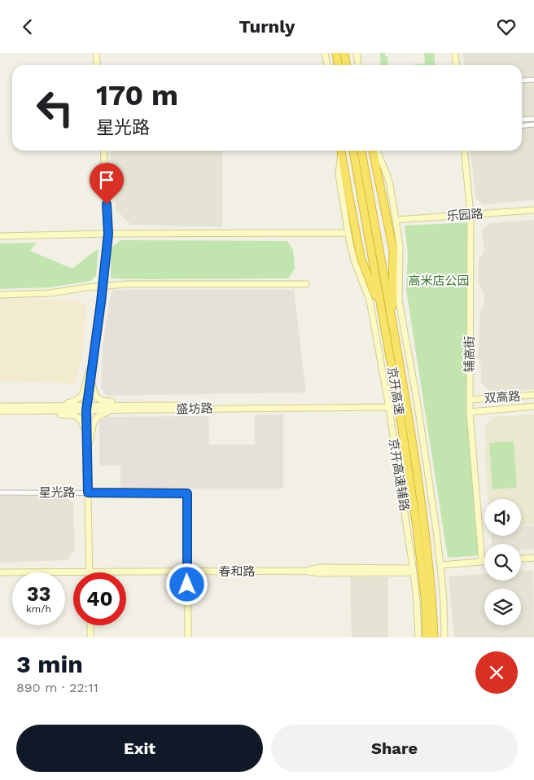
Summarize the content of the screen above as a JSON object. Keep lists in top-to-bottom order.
{
  "streets": {
    "highway": ["京开高速"],
    "street": [
      "乐园路",
      "辅高街",
      "双高路",
      "盛坊路",
      "京开高速辅路",
      "星光路",
      "春和路"
    ]
  },
  "crossings": [
    ["乐园路", "辅高街"],
    ["辅高街", "双高路"],
    ["盛坊路", "京开高速辅路"],
    ["京开高速辅路", "春和路"]
  ],
  "parks": ["高米店公园"],
  "page": {
    "header": "Turnly",
    "turn": ["170 m", "星光路"],
    "speed": "33 km/h",
    "limit": "40",
    "heading": ["3 min", "890 m · 22:11"],
    "buttons": ["Exit", "Share"]
  }
}
